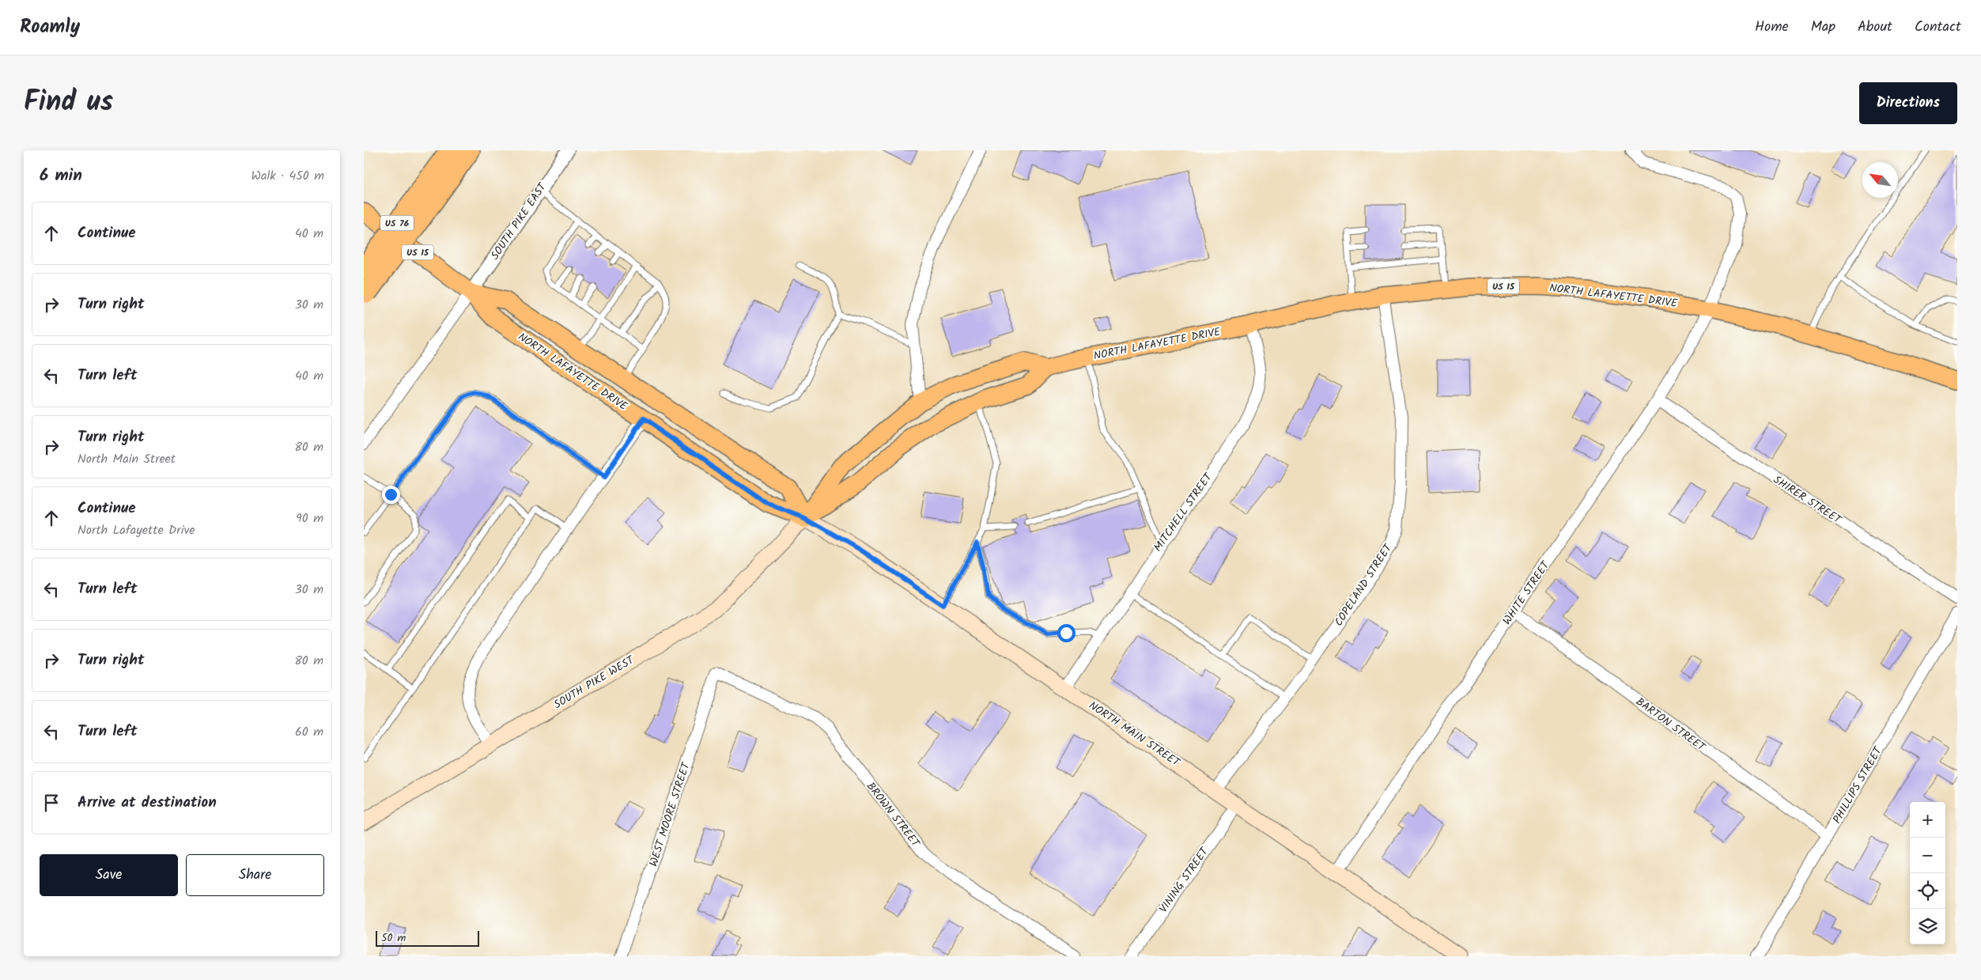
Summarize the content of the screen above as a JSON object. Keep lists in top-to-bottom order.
{
  "streets": {
    "highway": ["US 76"],
    "main road": [
      "US 15",
      "NORTH LAFAYETTE DRIVE",
      "SOUTH PIKE WEST",
      "NORTH MAIN STREET"
    ],
    "street": [
      "SOUTH PIKE EAST",
      "SHIRER STREET",
      "MITCHELL STREET",
      "COPELAND STREET",
      "WHITE STREET",
      "BARTON STREET",
      "PHILLIPS STREET",
      "WEST MOORE STREET",
      "BROWN STREET",
      "VINING STREET"
    ]
  },
  "crossings": [
    ["SOUTH PIKE EAST", "US 15"],
    ["SOUTH PIKE EAST", "NORTH LAFAYETTE DRIVE"],
    ["US 15", "NORTH LAFAYETTE DRIVE"],
    ["NORTH LAFAYETTE DRIVE", "MITCHELL STREET"],
    ["NORTH LAFAYETTE DRIVE", "COPELAND STREET"],
    ["NORTH LAFAYETTE DRIVE", "WHITE STREET"],
    ["NORTH LAFAYETTE DRIVE", "SOUTH PIKE WEST"],
    ["NORTH LAFAYETTE DRIVE", "NORTH MAIN STREET"],
    ["SHIRER STREET", "WHITE STREET"],
    ["MITCHELL STREET", "NORTH MAIN STREET"],
    ["COPELAND STREET", "NORTH MAIN STREET"],
    ["WHITE STREET", "BARTON STREET"],
    ["WHITE STREET", "NORTH MAIN STREET"],
    ["SOUTH PIKE WEST", "NORTH MAIN STREET"],
    ["BARTON STREET", "PHILLIPS STREET"],
    ["NORTH MAIN STREET", "VINING STREET"],
    ["WEST MOORE STREET", "BROWN STREET"]
  ],
  "scale_bar": "50 m",
  "north": "top left",
  "page": {
    "header": "Roamly",
    "nav": [
      "Home",
      "Map",
      "About",
      "Contact"
    ],
    "title": "Find us",
    "buttons": [
      "Directions",
      ["Save", "Share"]
    ],
    "heading": ["6 min", "Walk · 450 m"],
    "list": [
      ["Continue", "40 m"],
      ["Turn right", "30 m"],
      ["Turn left", "40 m"],
      ["Turn right", "North Main Street", "80 m"],
      ["Continue", "North Lafayette Drive", "90 m"],
      ["Turn left", "30 m"],
      ["Turn right", "80 m"],
      ["Turn left", "60 m"],
      "Arrive at destination"
    ],
    "map_buttons": ["+", "−"],
    "scale": "50 m"
  }
}
